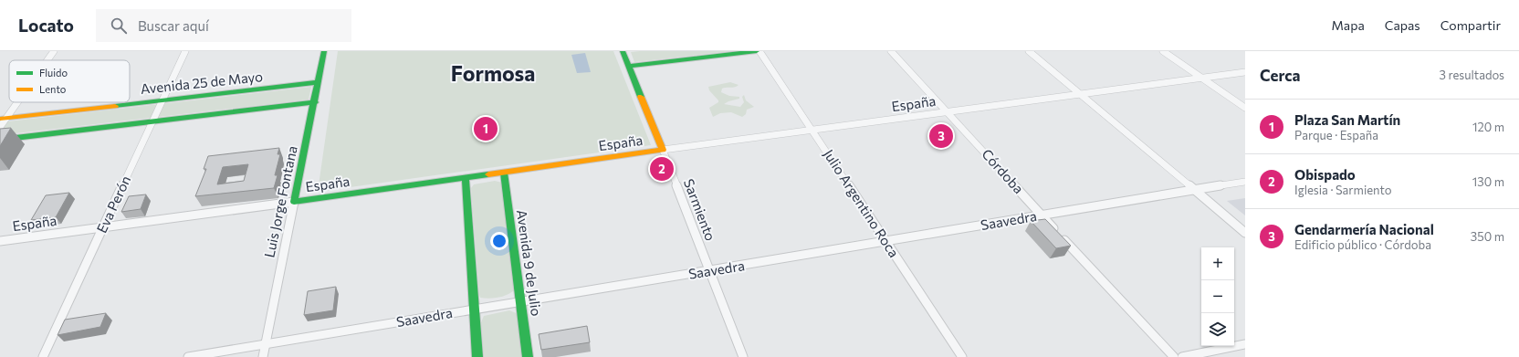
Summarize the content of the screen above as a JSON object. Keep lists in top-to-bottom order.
{
  "streets": {
    "main road": [
      "Avenida 25 de Mayo",
      "España",
      "Luis Jorge Fontana",
      "Sarmiento",
      "Avenida 9 de Julio"
    ],
    "street": [
      "Córdoba",
      "Julio Argentino Roca",
      "Eva Perón",
      "Saavedra"
    ]
  },
  "crossings": [
    ["Avenida 25 de Mayo", "Luis Jorge Fontana"],
    ["Avenida 25 de Mayo", "Eva Perón"],
    ["España", "Córdoba"],
    ["España", "Luis Jorge Fontana"],
    ["España", "Julio Argentino Roca"],
    ["España", "Eva Perón"],
    ["España", "Sarmiento"],
    ["España", "Avenida 9 de Julio"],
    ["Córdoba", "Saavedra"],
    ["Luis Jorge Fontana", "Saavedra"],
    ["Julio Argentino Roca", "Saavedra"],
    ["Sarmiento", "Saavedra"],
    ["Saavedra", "Avenida 9 de Julio"]
  ],
  "districts": ["Formosa"],
  "legend": ["Fluido", "Lento"],
  "page": {
    "header": "Locato",
    "search": "Buscar aquí",
    "nav": ["Mapa", "Capas", "Compartir"],
    "heading": ["Cerca", "3 resultados"],
    "list": [
      {
        "mark": "1",
        "name": "Plaza San Martín",
        "note": "Parque · España",
        "value": "120 m"
      },
      {
        "mark": "2",
        "name": "Obispado",
        "note": "Iglesia · Sarmiento",
        "value": "130 m"
      },
      {
        "mark": "3",
        "name": "Gendarmería Nacional",
        "note": "Edificio público · Córdoba",
        "value": "350 m"
      }
    ],
    "pins": ["1", "3", "2"],
    "map_buttons": ["+", "−"]
  }
}
